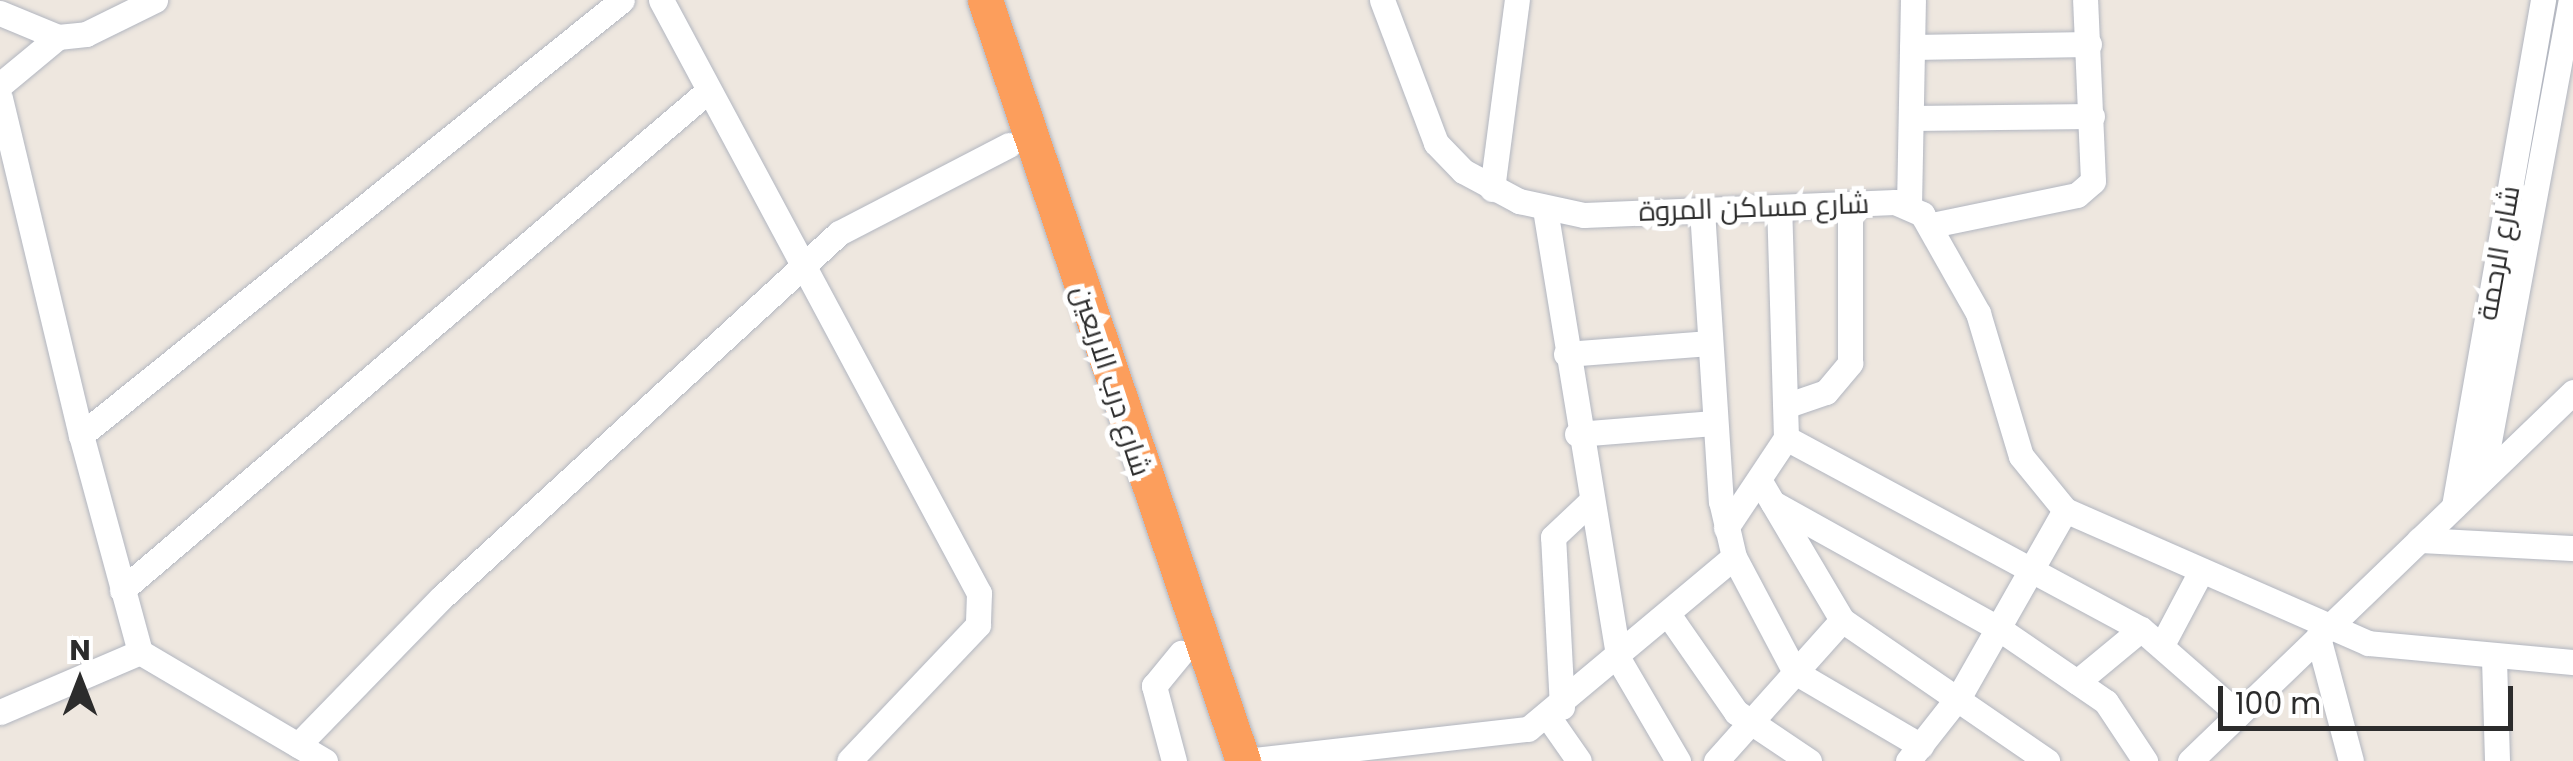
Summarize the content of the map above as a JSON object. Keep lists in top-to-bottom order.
{
  "streets": {
    "highway": ["شارع درب الاربعين"],
    "street": ["شارع مساكن المروة", "شارع الرحمة"]
  },
  "scale_bar": "100 m",
  "north": "top"
}
